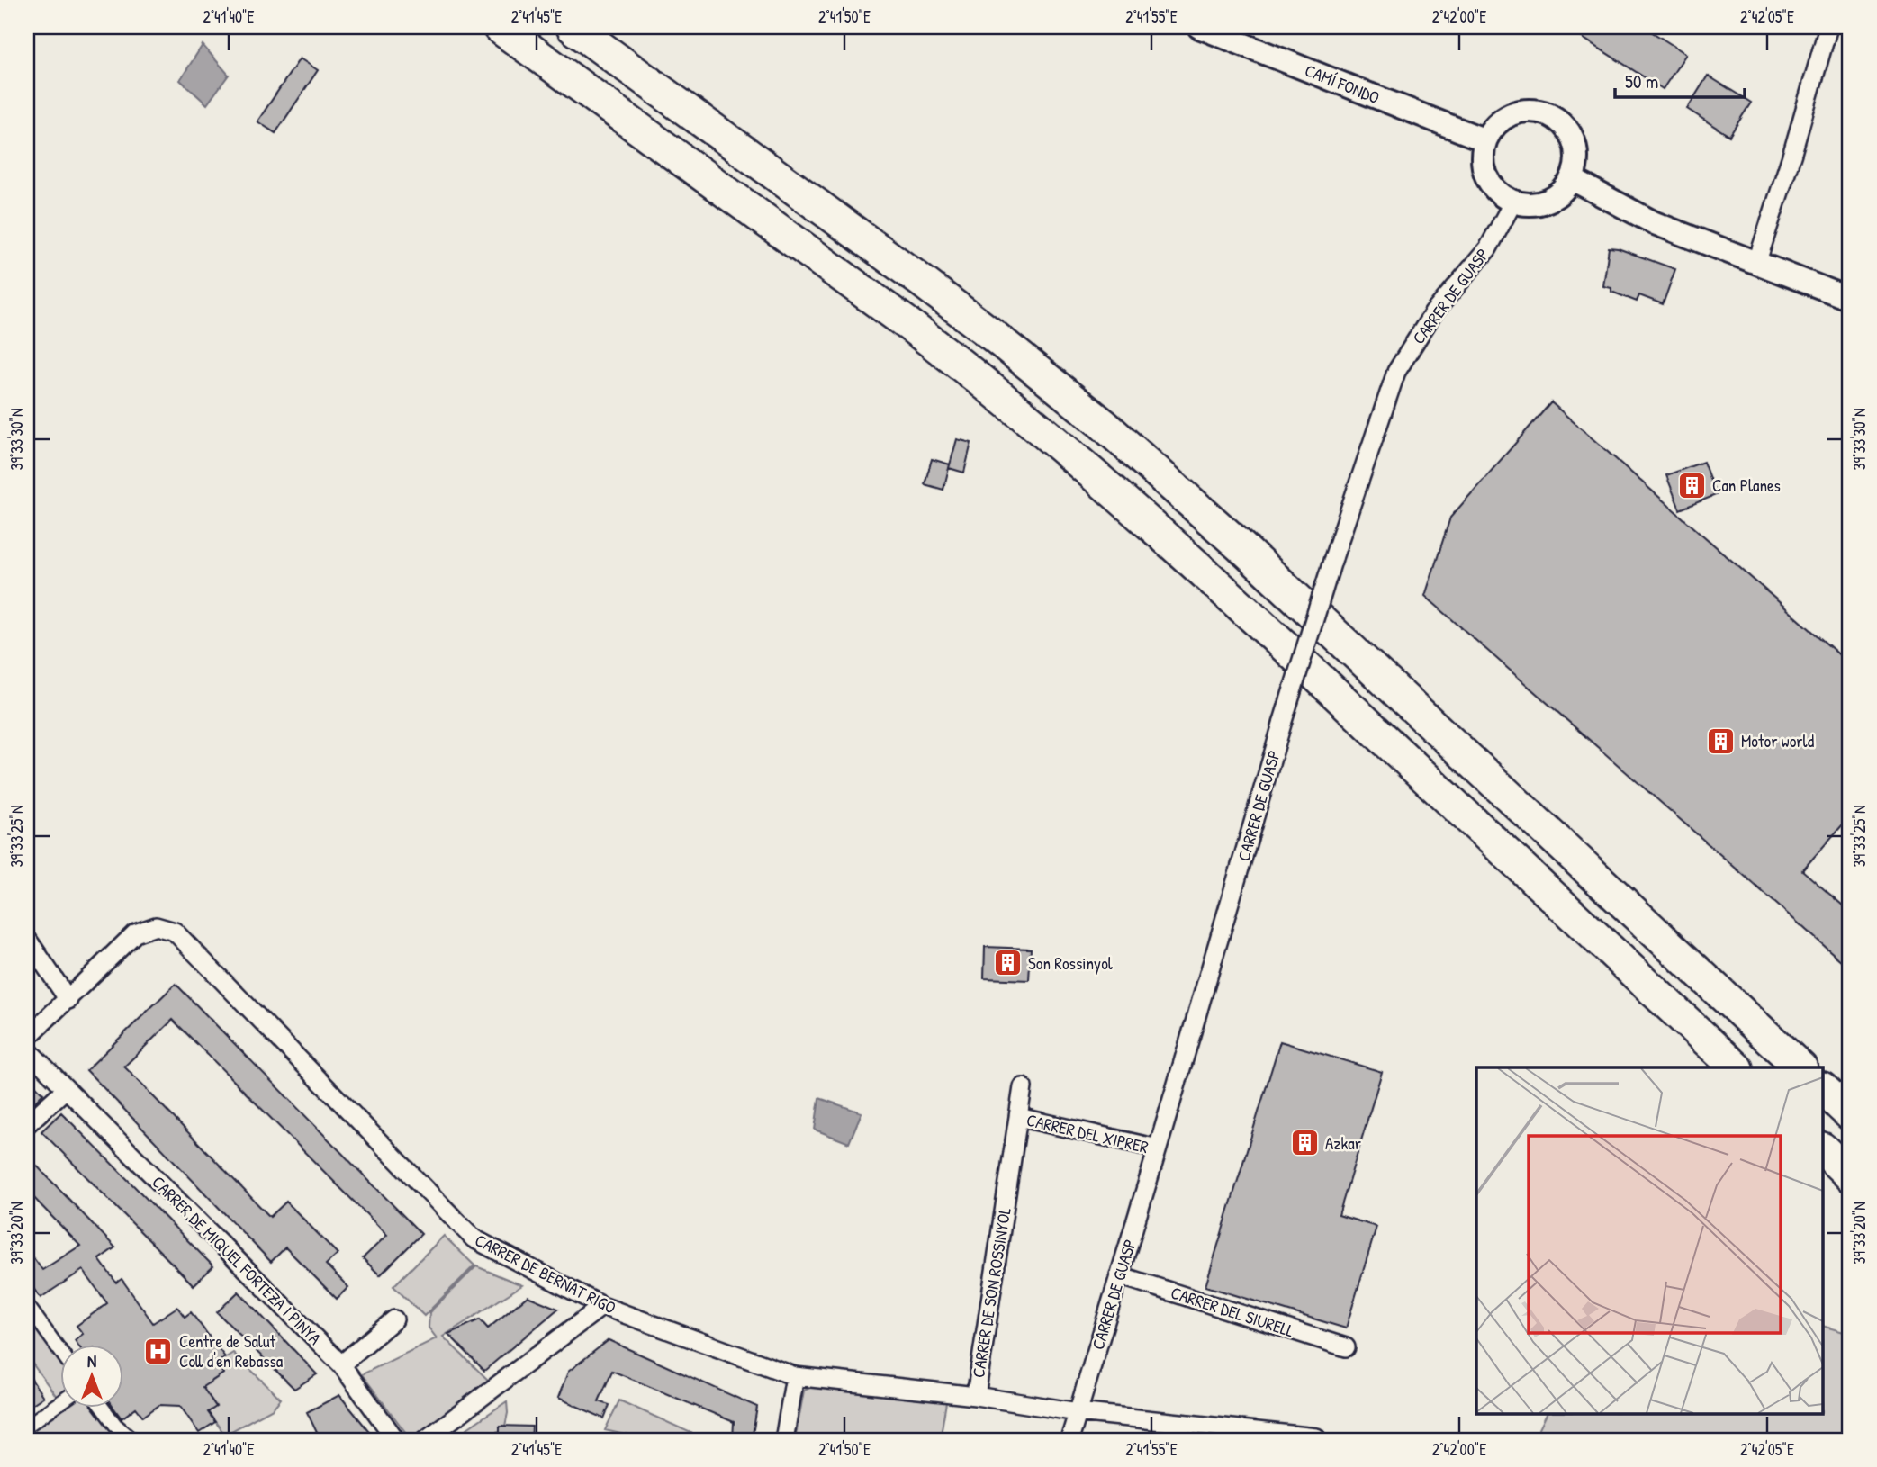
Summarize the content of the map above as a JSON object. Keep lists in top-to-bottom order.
{
  "streets": {
    "street": [
      "CAMÍ FONDO",
      "CARRER DE GUASP",
      "CARRER DEL XIPRER",
      "CARRER DE MIQUEL FORTEZA I PINYA",
      "CARRER DE BERNAT RIGO",
      "CARRER DE SON ROSSINYOL",
      "CARRER DEL SIURELL"
    ]
  },
  "crossings": [
    ["CAMÍ FONDO", "CARRER DE GUASP"],
    ["CARRER DE GUASP", "CARRER DEL XIPRER"],
    ["CARRER DE GUASP", "CARRER DE SON ROSSINYOL"],
    ["CARRER DE GUASP", "CARRER DEL SIURELL"],
    ["CARRER DEL XIPRER", "CARRER DE SON ROSSINYOL"],
    ["CARRER DE BERNAT RIGO", "CARRER DE SON ROSSINYOL"]
  ],
  "places": {
    "building": [
      "Can Planes",
      "Motor world",
      "Son Rossinyol",
      "Azkar"
    ],
    "hospital": ["Centre de Salut Coll d'en Rebassa"]
  },
  "scale_bar": "50 m",
  "north": "top",
  "coordinates": [
    "2°41'40\"E",
    "2°41'45\"E",
    "2°41'50\"E",
    "2°41'55\"E",
    "2°42'00\"E",
    "2°42'05\"E",
    "39°33'30\"N",
    "39°33'25\"N",
    "39°33'20\"N"
  ]
}
